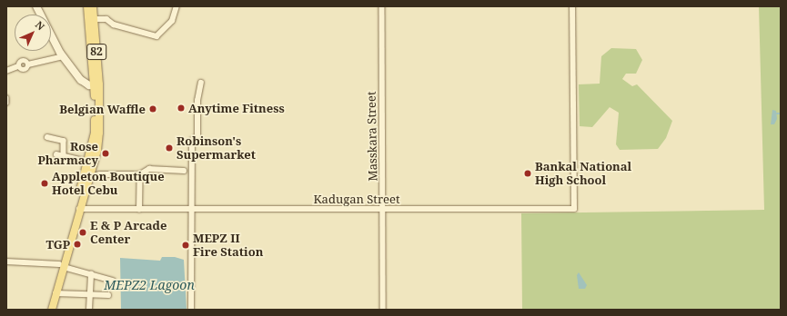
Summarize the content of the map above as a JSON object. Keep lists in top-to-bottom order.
{
  "streets": {
    "main road": ["82"],
    "street": ["Masskara Street", "Kadugan Street"]
  },
  "crossings": [
    ["82", "Kadugan Street"],
    ["Masskara Street", "Kadugan Street"]
  ],
  "water": ["MEPZ2 Lagoon"],
  "places": [
    "Anytime Fitness",
    "Belgian Waffle",
    "Robinson's Supermarket",
    "Rose Pharmacy",
    "Bankal National High School",
    "Appleton Boutique Hotel Cebu",
    "E & P Arcade Center",
    "TGP",
    "MEPZ II Fire Station"
  ],
  "north": "top right"
}
